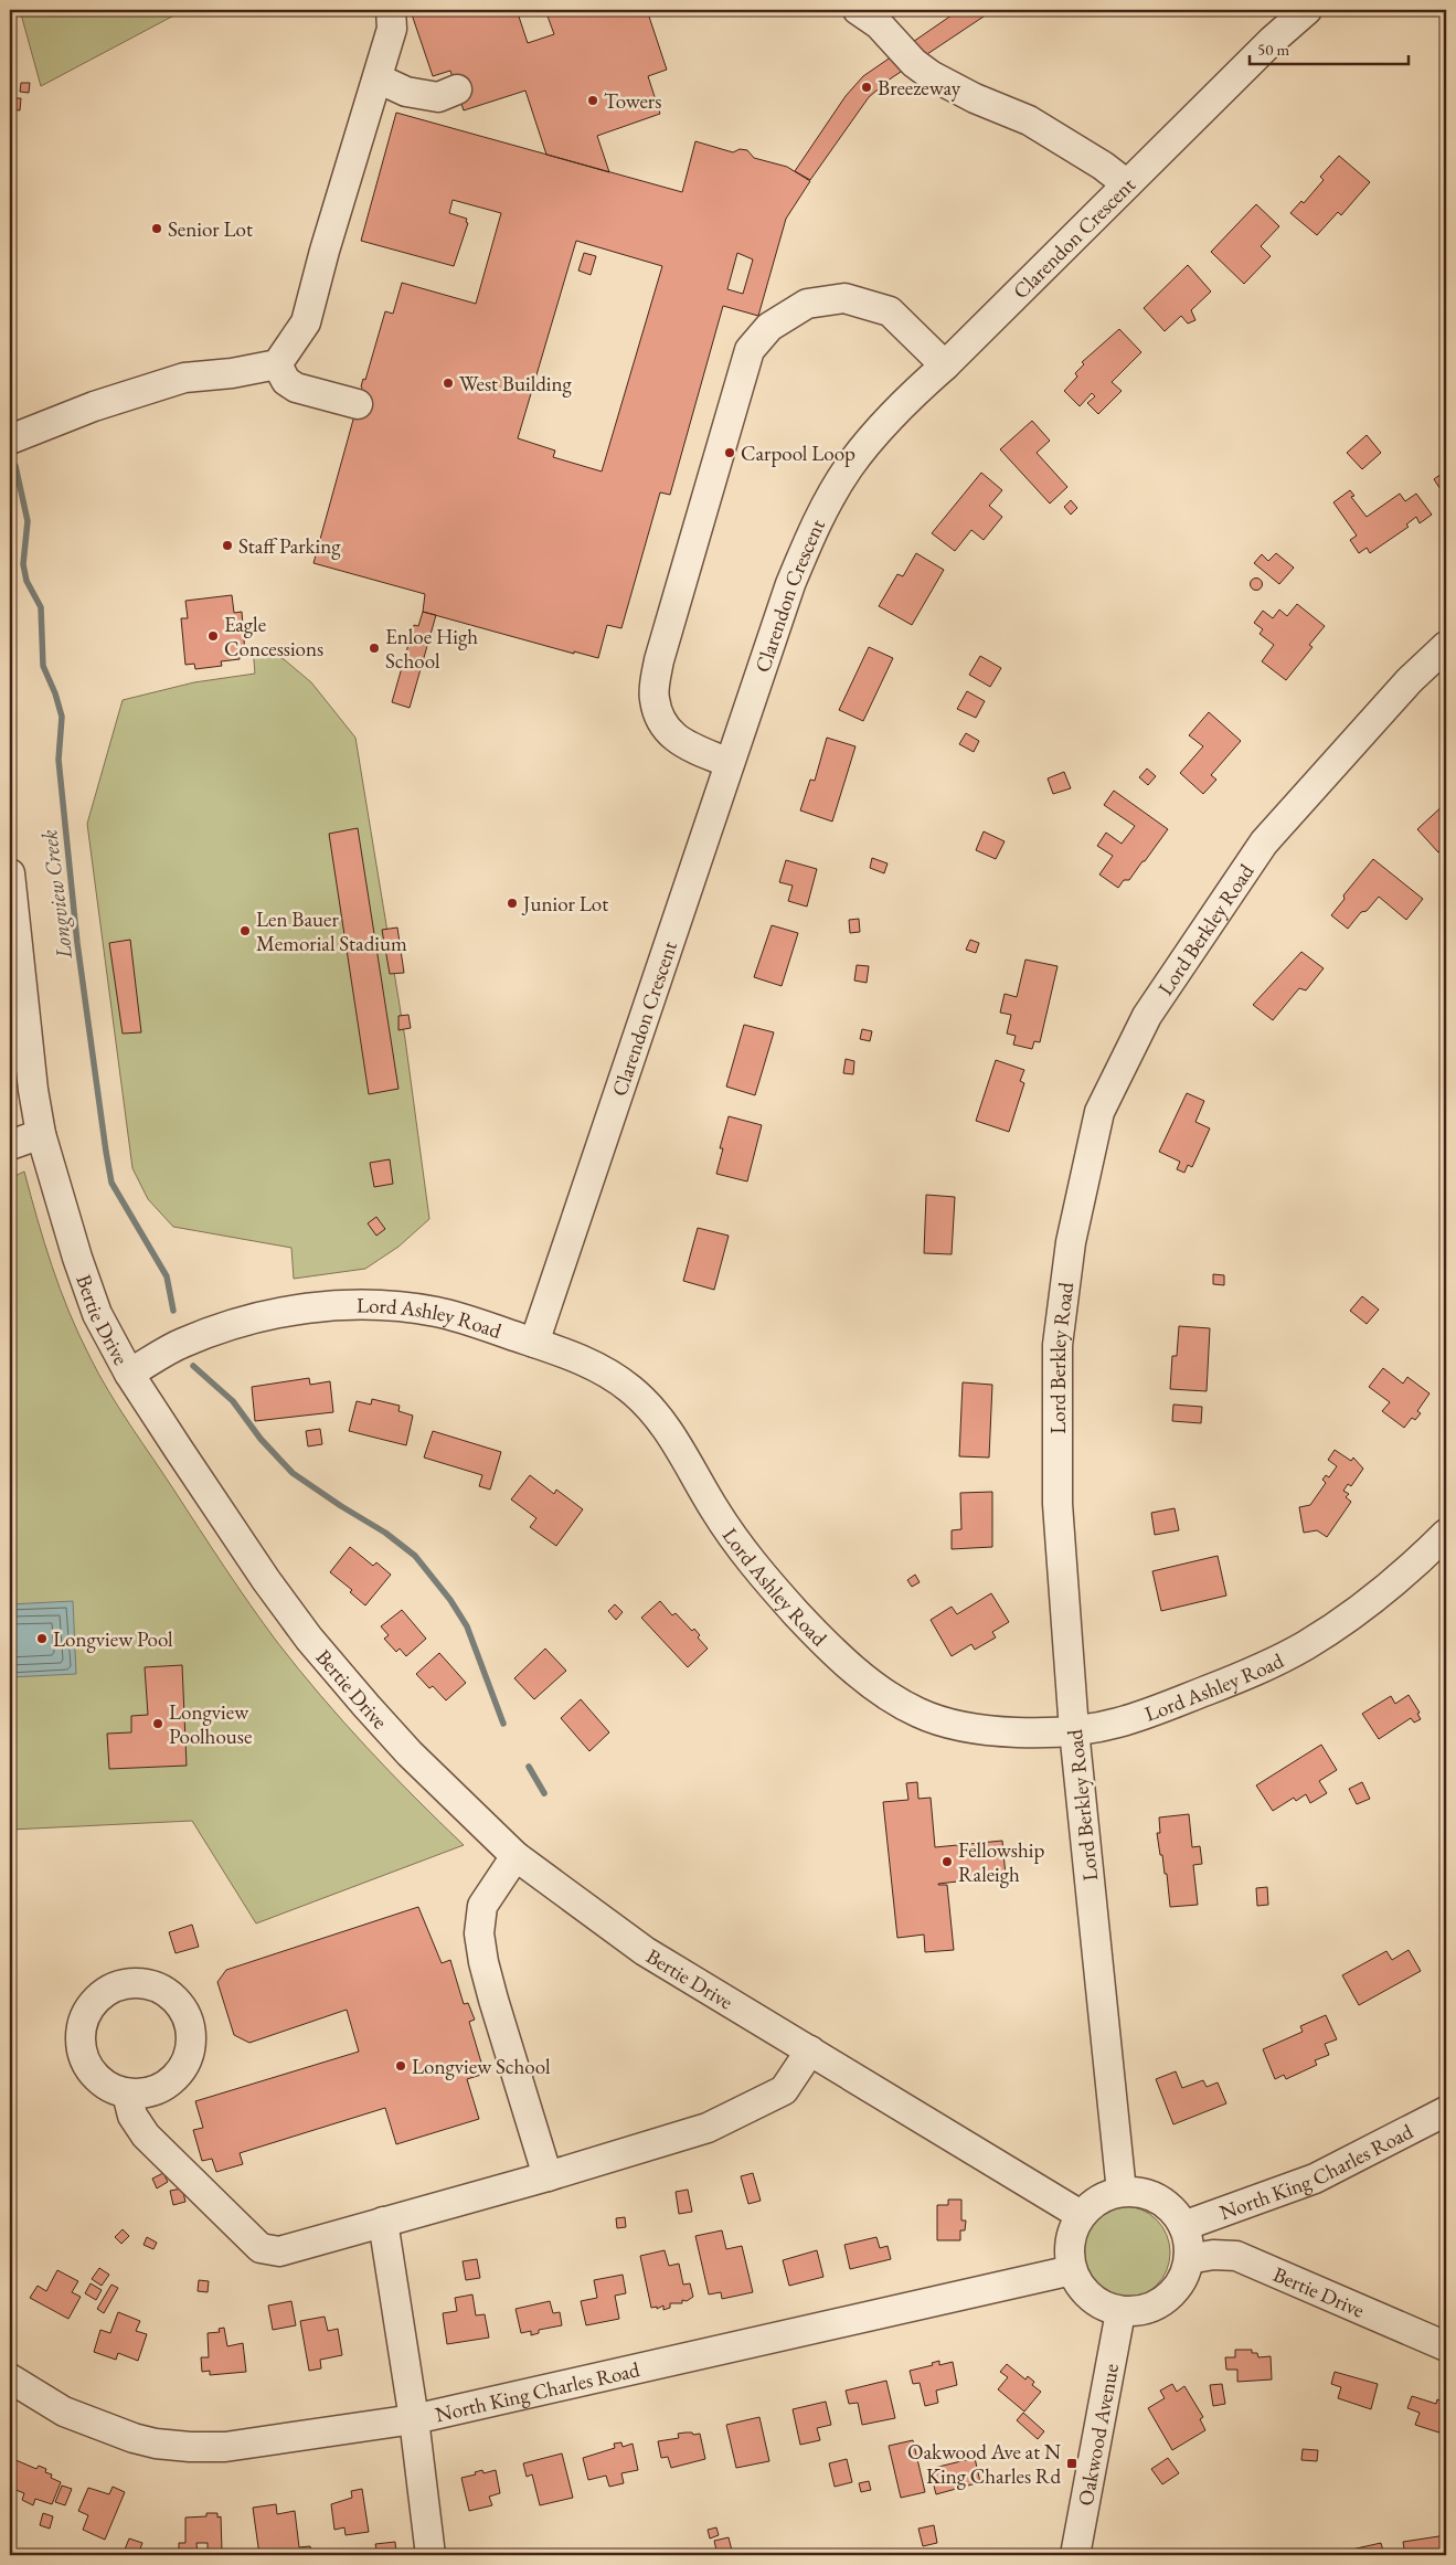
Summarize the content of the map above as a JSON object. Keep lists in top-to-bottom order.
{
  "streets": {
    "street": [
      "Clarendon Crescent",
      "Lord Berkley Road",
      "Bertie Drive",
      "Lord Ashley Road",
      "North King Charles Road",
      "Oakwood Avenue"
    ]
  },
  "crossings": [
    ["Clarendon Crescent", "Lord Ashley Road"],
    ["Lord Berkley Road", "Bertie Drive"],
    ["Lord Berkley Road", "Lord Ashley Road"],
    ["Lord Berkley Road", "North King Charles Road"],
    ["Lord Berkley Road", "Oakwood Avenue"],
    ["Bertie Drive", "Lord Ashley Road"],
    ["Bertie Drive", "North King Charles Road"],
    ["Bertie Drive", "Oakwood Avenue"],
    ["North King Charles Road", "Oakwood Avenue"]
  ],
  "water": ["Longview Creek"],
  "places": {
    "other": [
      "Breezeway",
      "Towers",
      "Senior Lot",
      "West Building",
      "Carpool Loop",
      "Staff Parking",
      "Eagle Concessions",
      "Enloe High School",
      "Junior Lot",
      "Len Bauer Memorial Stadium",
      "Longview Pool",
      "Longview Poolhouse",
      "Fellowship Raleigh",
      "Longview School"
    ],
    "transit": ["Oakwood Ave at N King Charles Rd"]
  },
  "scale_bar": "50 m"
}
